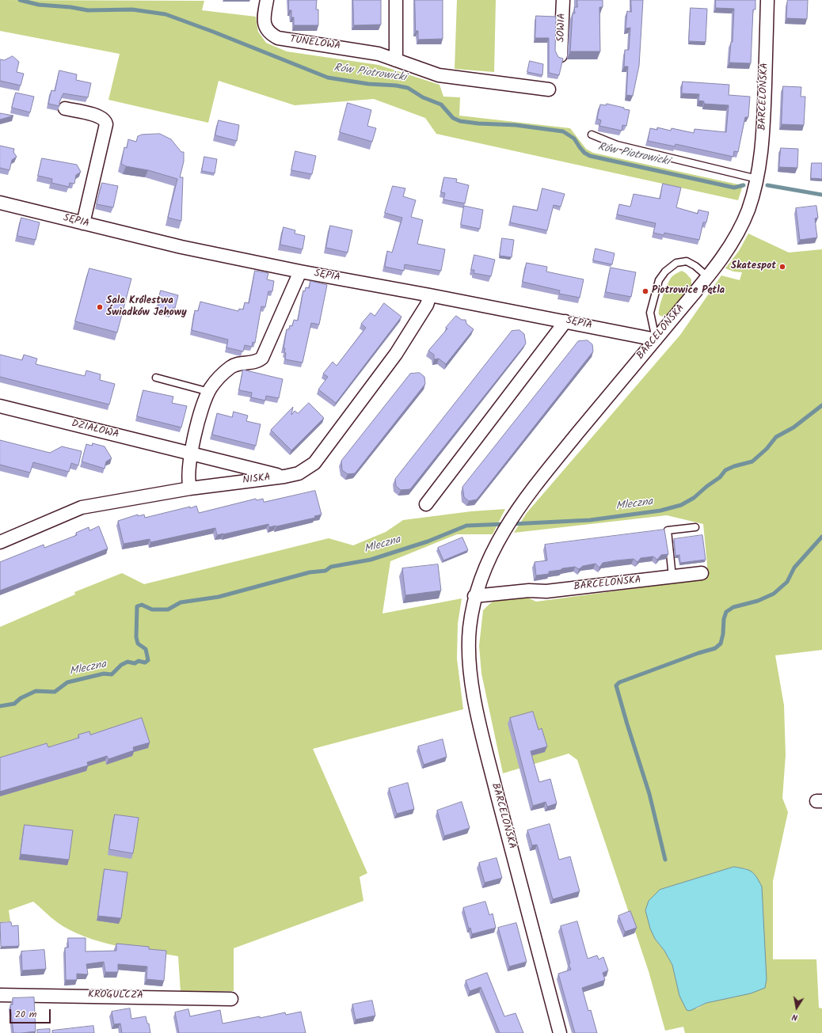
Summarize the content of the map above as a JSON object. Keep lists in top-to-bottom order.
{
  "streets": {
    "street": [
      "SOWIA",
      "TUNELOWA",
      "BARCELOŃSKA",
      "SĘPIA",
      "DZIAŁOWA",
      "NISKA",
      "KROGULCZA"
    ]
  },
  "crossings": [
    ["BARCELOŃSKA", "SĘPIA"],
    ["SĘPIA", "NISKA"],
    ["DZIAŁOWA", "NISKA"]
  ],
  "water": ["Rów Piotrowicki", "Mleczna"],
  "places": ["Skatespot", "Piotrowice Pętla", "Sala Królestwa Świadków Jehowy"],
  "scale_bar": "20 m",
  "north": "bottom"
}
